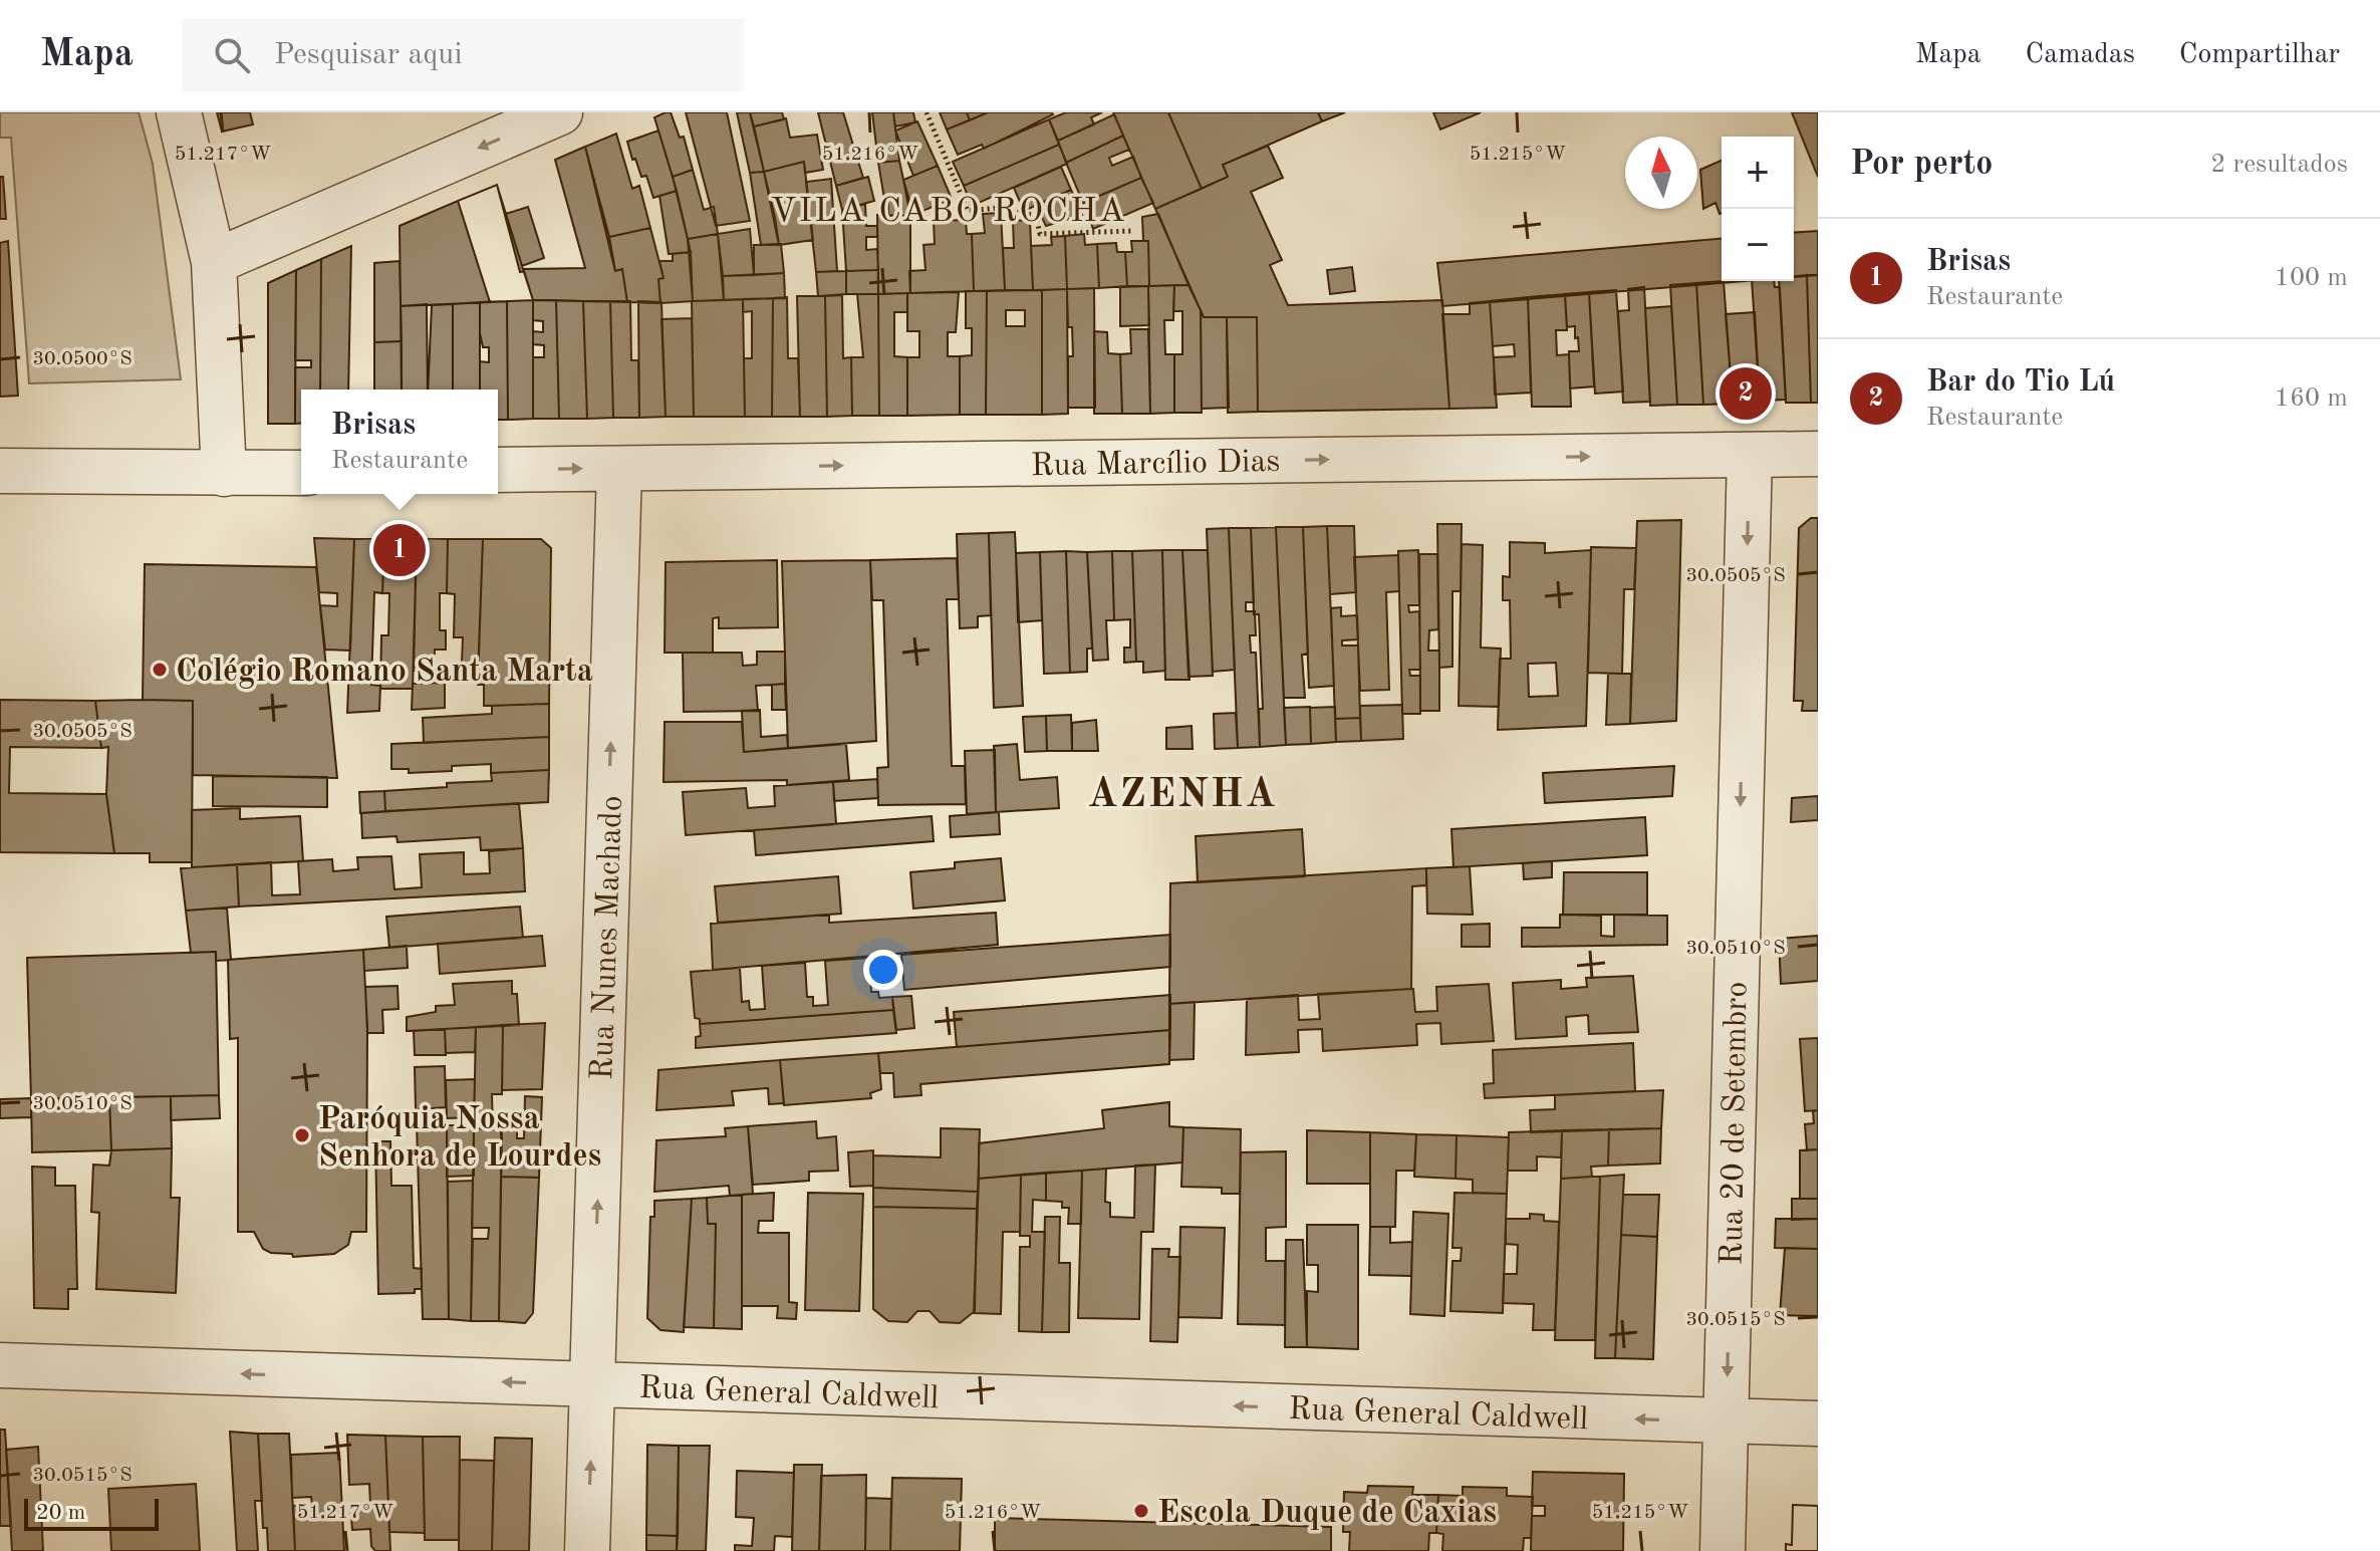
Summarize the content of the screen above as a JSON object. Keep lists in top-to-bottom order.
{
  "streets": {
    "street": [
      "Rua Marcílio Dias",
      "Rua Nunes Machado",
      "Rua 20 de Setembro",
      "Rua General Caldwell"
    ]
  },
  "crossings": [
    ["Rua Marcílio Dias", "Rua Nunes Machado"],
    ["Rua Marcílio Dias", "Rua 20 de Setembro"],
    ["Rua Nunes Machado", "Rua General Caldwell"],
    ["Rua 20 de Setembro", "Rua General Caldwell"]
  ],
  "one_way": [
    "Rua Marcílio Dias",
    "Rua Nunes Machado",
    "Rua 20 de Setembro",
    "Rua General Caldwell"
  ],
  "districts": ["VILA CABO ROCHA", "AZENHA"],
  "places": ["Colégio Romano Santa Marta", "Paróquia Nossa Senhora de Lourdes", "Escola Duque de Caxias"],
  "scale_bar": "20 m",
  "north": "top",
  "page": {
    "header": "Mapa",
    "search": "Pesquisar aqui",
    "nav": ["Mapa", "Camadas", "Compartilhar"],
    "heading": ["Por perto", "2 resultados"],
    "map_buttons": ["+", "−"],
    "list": [
      {
        "mark": "1",
        "name": "Brisas",
        "note": "Restaurante",
        "value": "100 m"
      },
      {
        "mark": "2",
        "name": "Bar do Tio Lú",
        "note": "Restaurante",
        "value": "160 m"
      }
    ],
    "pins": ["2", "1"],
    "popup": ["Brisas", "Restaurante"],
    "scale": "20 m"
  },
  "coordinates": [
    "51.217°W",
    "51.216°W",
    "51.215°W",
    "30.0500°S",
    "30.0505°S",
    "30.0510°S",
    "30.0515°S"
  ]
}
